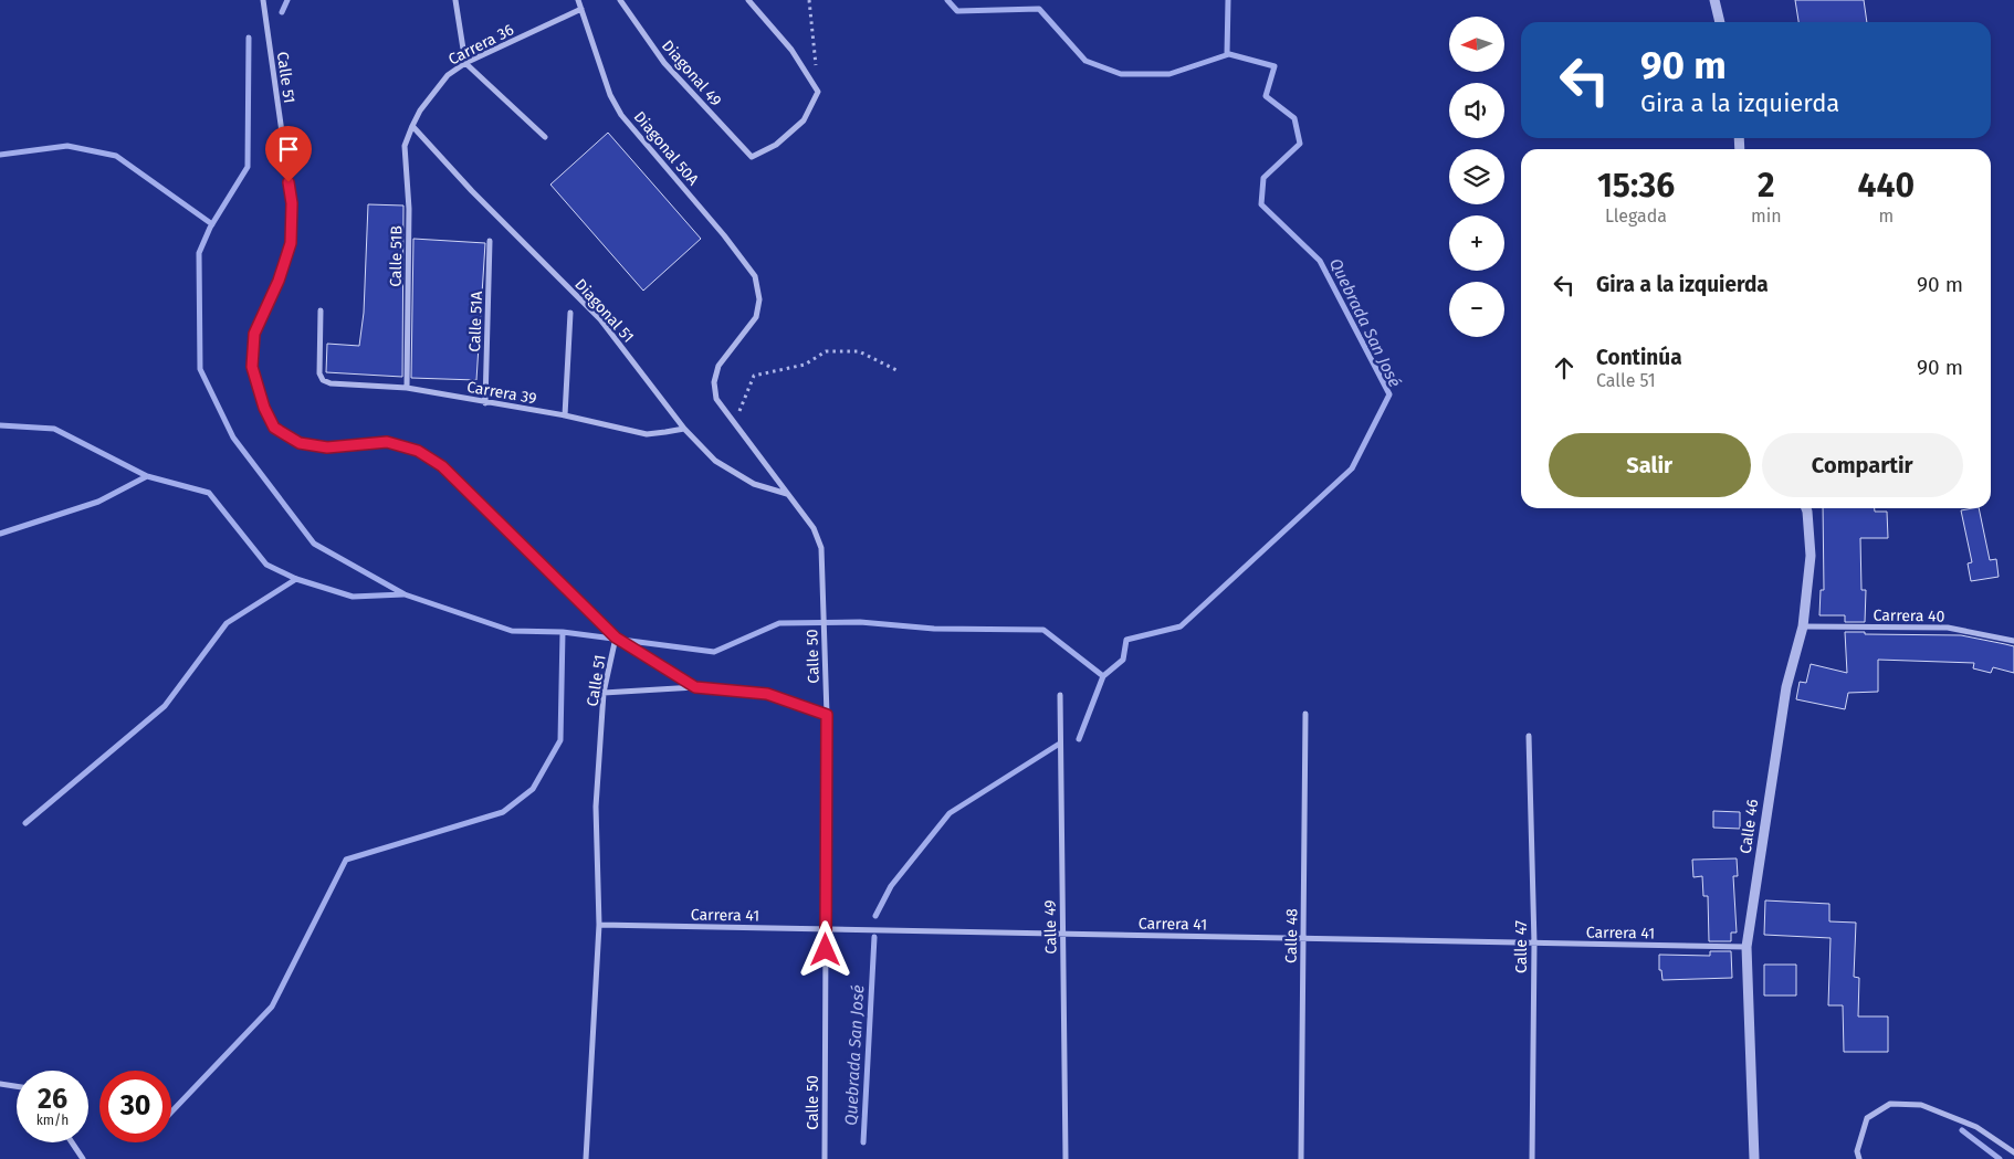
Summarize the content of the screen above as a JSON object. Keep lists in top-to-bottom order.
{
  "streets": {
    "street": [
      "Carrera 36",
      "Diagonal 49",
      "Calle 51",
      "Diagonal 50A",
      "Calle 51B",
      "Diagonal 51",
      "Calle 51A",
      "Carrera 39",
      "Carrera 40",
      "Calle 50",
      "Calle 46",
      "Carrera 41",
      "Calle 49",
      "Calle 48",
      "Calle 47"
    ]
  },
  "crossings": [
    ["Carrera 36", "Diagonal 50A"],
    ["Carrera 36", "Calle 51B"],
    ["Carrera 36", "Diagonal 51"],
    ["Calle 51", "Carrera 41"],
    ["Diagonal 50A", "Calle 50"],
    ["Calle 51B", "Diagonal 51"],
    ["Calle 51B", "Carrera 39"],
    ["Diagonal 51", "Carrera 39"],
    ["Diagonal 51", "Calle 50"],
    ["Calle 51A", "Carrera 39"],
    ["Carrera 40", "Calle 46"],
    ["Calle 50", "Carrera 41"],
    ["Calle 46", "Carrera 41"],
    ["Carrera 41", "Calle 49"],
    ["Carrera 41", "Calle 48"],
    ["Carrera 41", "Calle 47"]
  ],
  "water": ["Quebrada San José"],
  "north": "left",
  "page": {
    "map_buttons": ["+", "−"],
    "turn": ["90 m", "Gira a la izquierda"],
    "eta": [
      "15:36",
      "Llegada",
      "2",
      "min",
      "440",
      "m"
    ],
    "list": [
      {
        "name": "Gira a la izquierda",
        "value": "90 m"
      },
      {
        "name": "Continúa",
        "note": "Calle 51",
        "value": "90 m"
      }
    ],
    "buttons": ["Salir", "Compartir"],
    "speed": "26 km/h",
    "limit": "30"
  }
}
